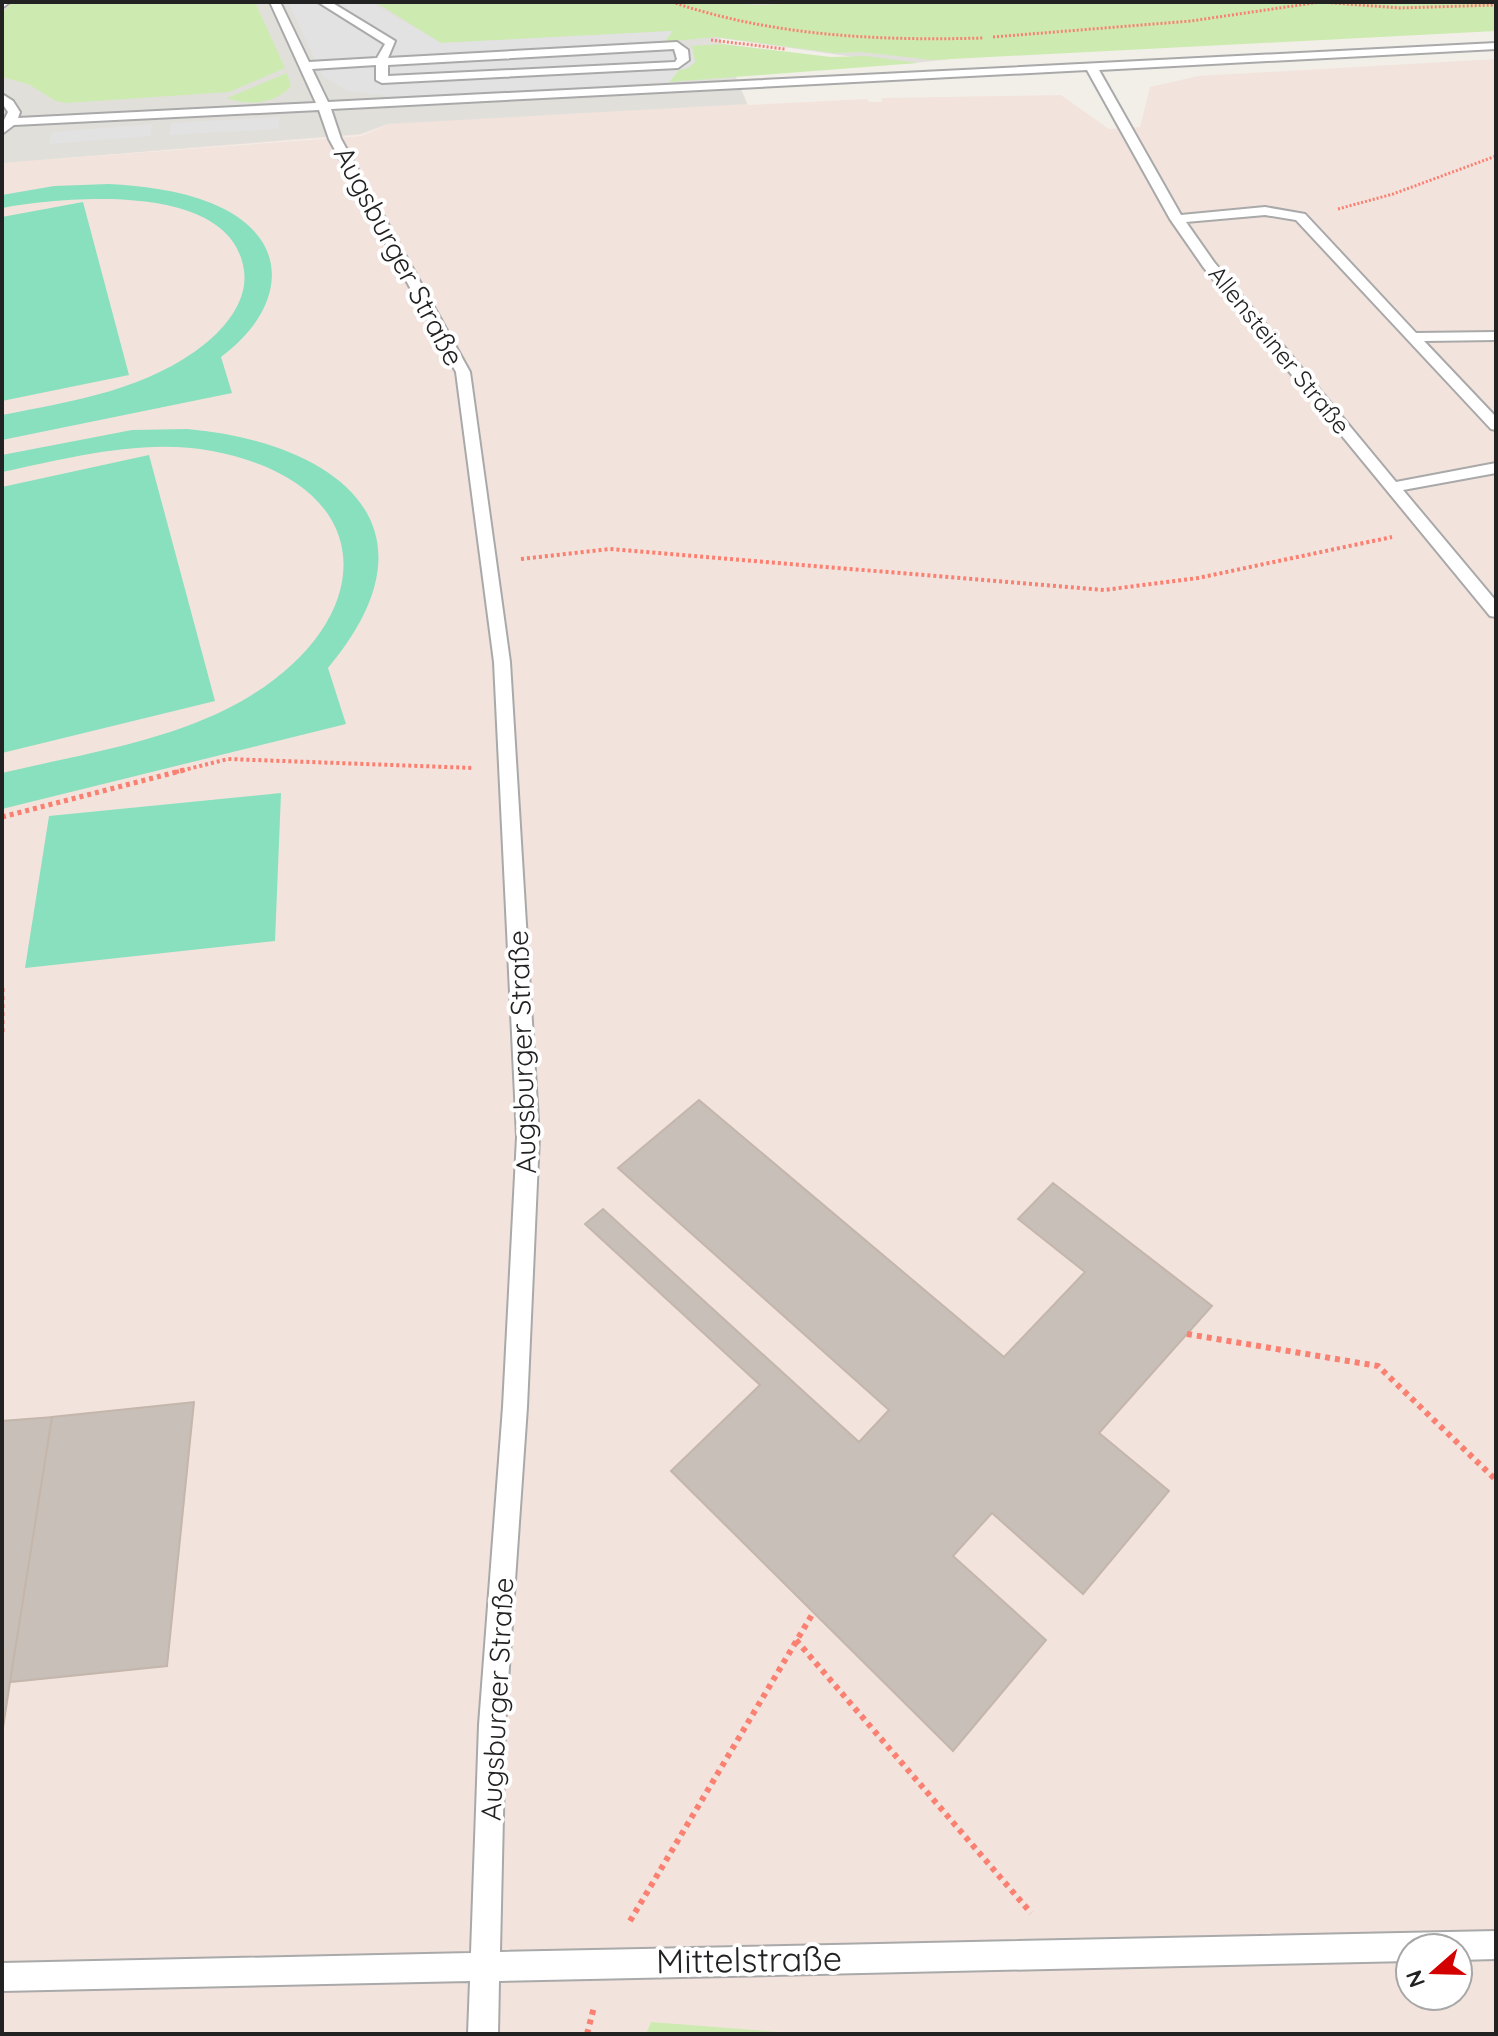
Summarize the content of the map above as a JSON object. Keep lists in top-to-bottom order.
{
  "streets": {
    "lane": ["Augsburger Straße", "Allensteiner Straße", "Mittelstraße"]
  },
  "crossings": [
    ["Augsburger Straße", "Mittelstraße"]
  ],
  "north": "left"
}
